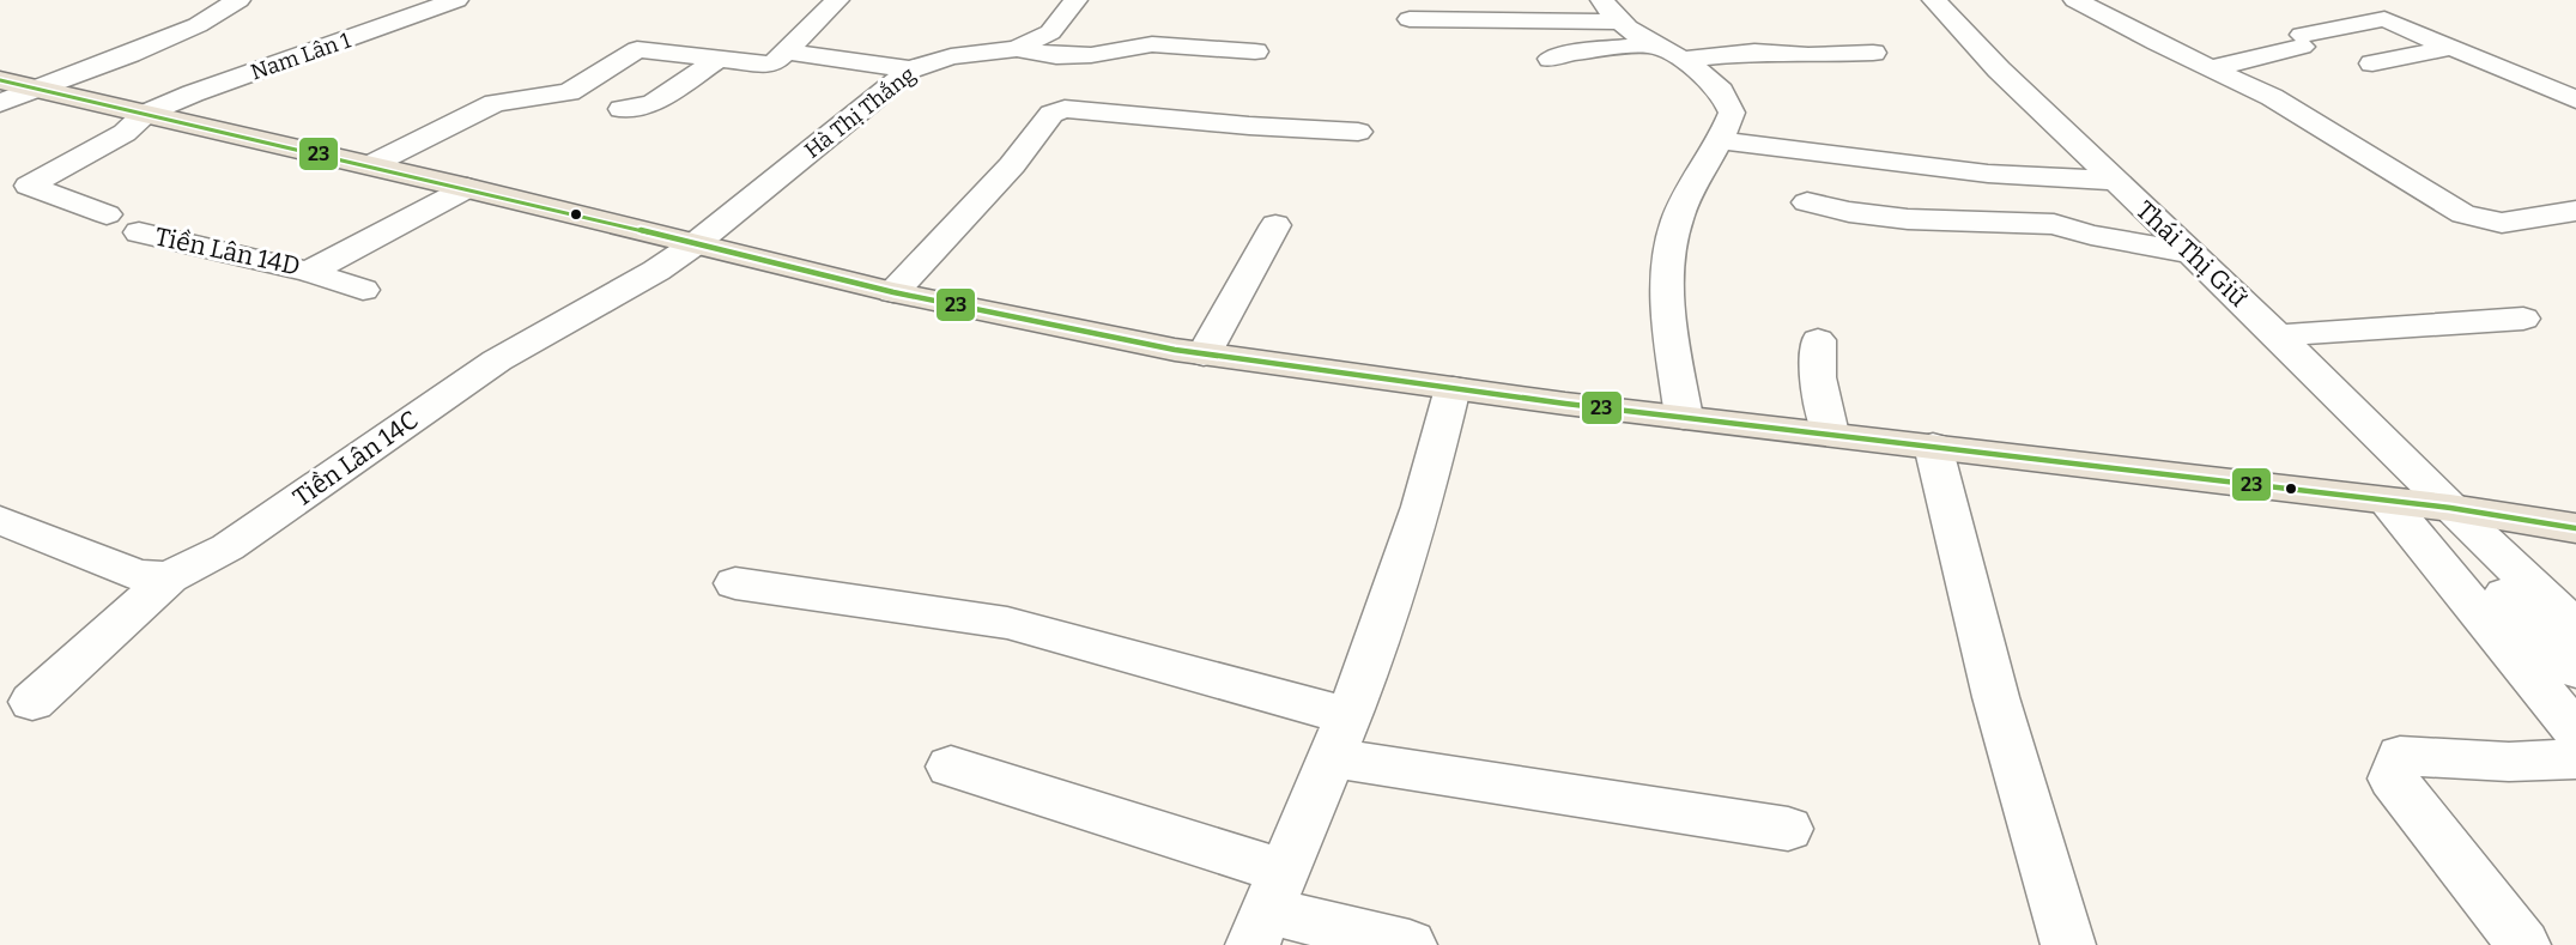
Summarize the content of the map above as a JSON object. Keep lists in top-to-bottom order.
{
  "streets": {
    "street": [
      "Nam Lân 1",
      "Hà Thị Thắng",
      "Tiền Lân 14D",
      "Thái Thị Giữ",
      "Tiền Lân 14C"
    ]
  },
  "crossings": [
    ["Hà Thị Thắng", "Tiền Lân 14C"]
  ],
  "lines": ["transit line 23"]
}
